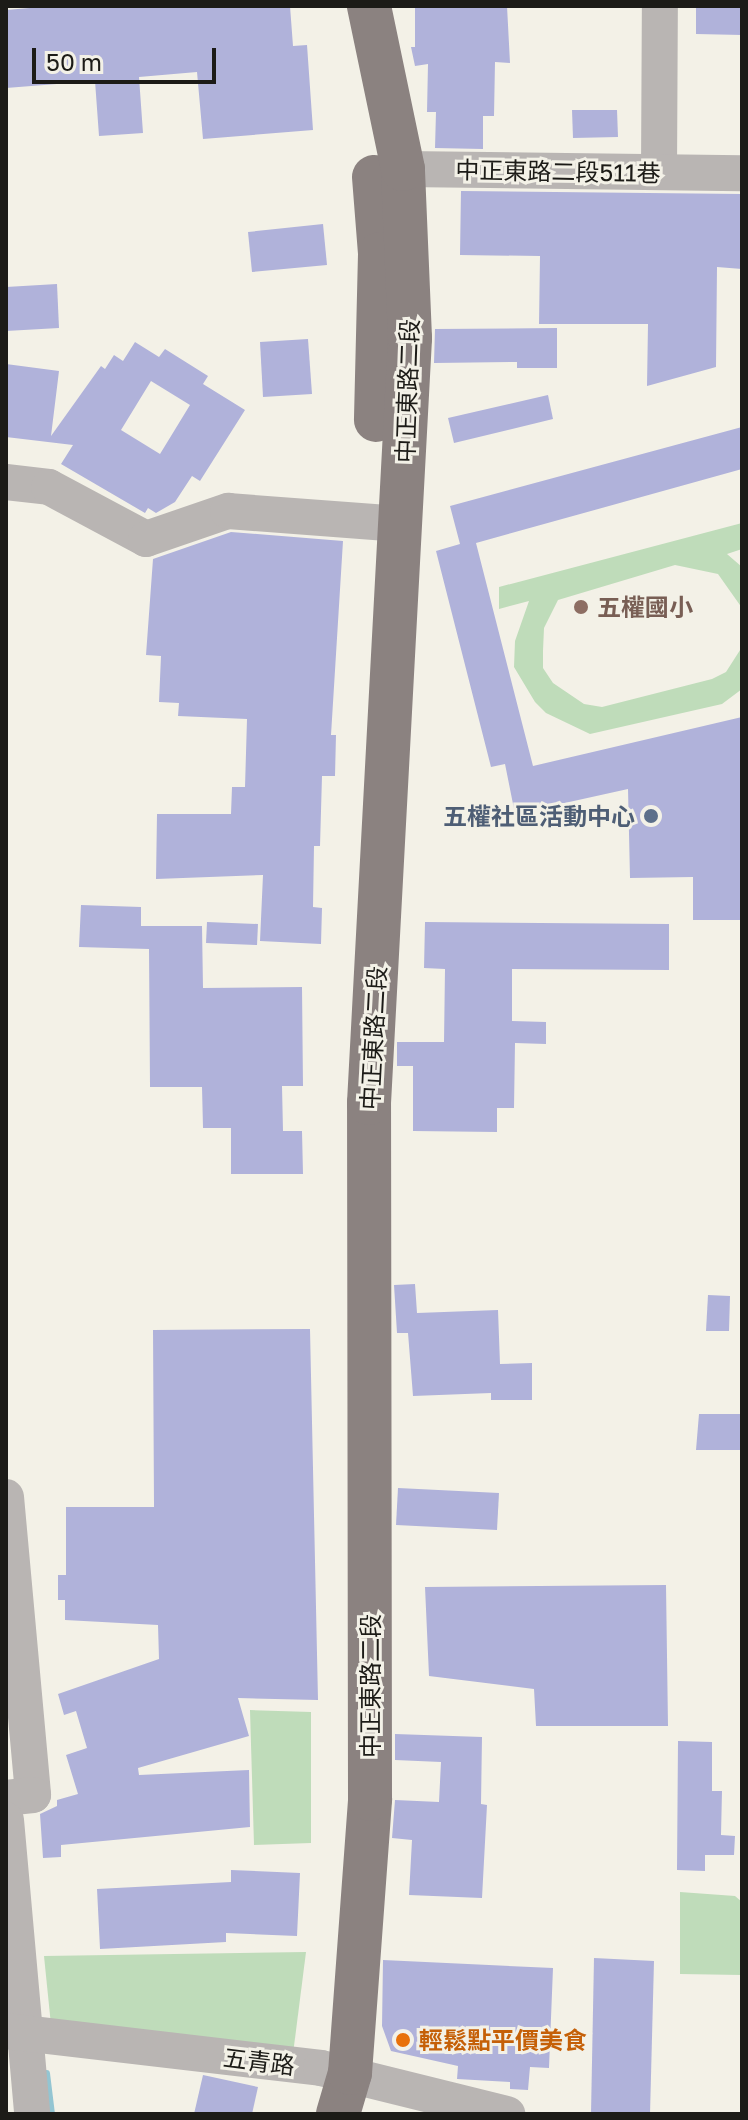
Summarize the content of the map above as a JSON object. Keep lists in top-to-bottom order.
{
  "streets": {
    "main road": ["中正東路二段"],
    "street": ["中正東路二段511巷", "五青路"]
  },
  "crossings": [
    ["中正東路二段511巷", "中正東路二段"],
    ["中正東路二段", "五青路"]
  ],
  "places": ["五權國小", "五權社區活動中心", "輕鬆點平價美食"],
  "scale_bar": "50 m"
}
